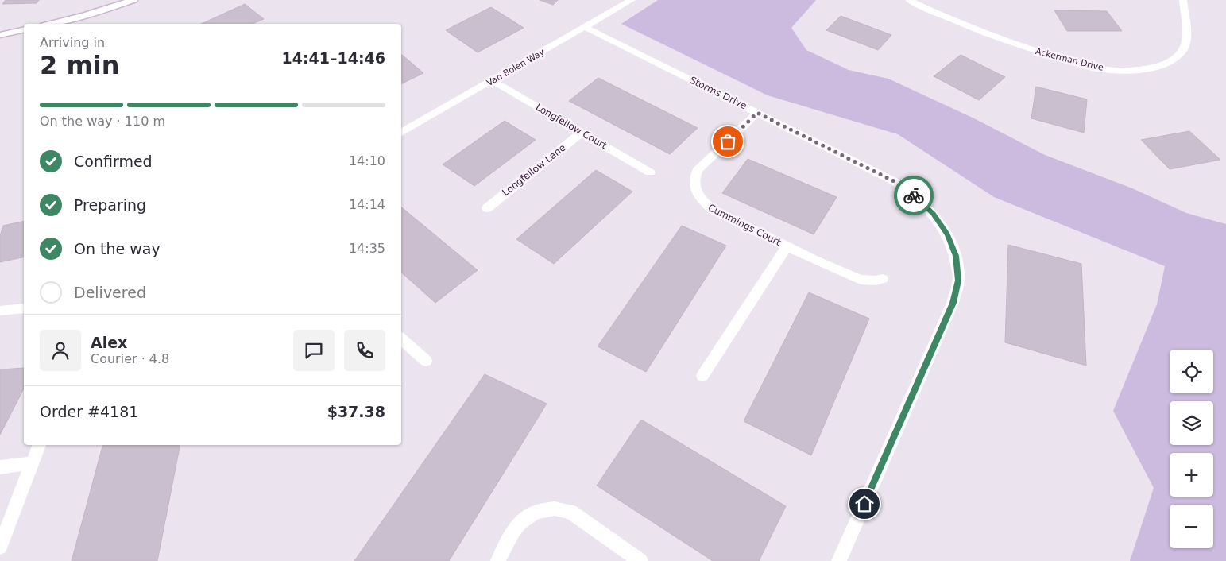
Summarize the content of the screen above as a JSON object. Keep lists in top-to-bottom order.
{
  "streets": {
    "street": [
      "Ackerman Drive",
      "Van Bolen Way",
      "Storms Drive",
      "Longfellow Court",
      "Longfellow Lane",
      "Cummings Court"
    ]
  },
  "crossings": [
    ["Van Bolen Way", "Storms Drive"],
    ["Van Bolen Way", "Longfellow Court"],
    ["Storms Drive", "Cummings Court"],
    ["Longfellow Court", "Longfellow Lane"]
  ],
  "page": {
    "heading": ["2 min", "Arriving in", "14:41–14:46"],
    "panel": [
      "Alex",
      "Courier · 4.8",
      "Order #4181",
      "$37.38"
    ],
    "bar": "On the way · 110 m",
    "list": [
      ["Confirmed", "14:10"],
      ["Preparing", "14:14"],
      ["On the way", "14:35"],
      "Delivered"
    ],
    "map_buttons": ["+", "−"]
  }
}
